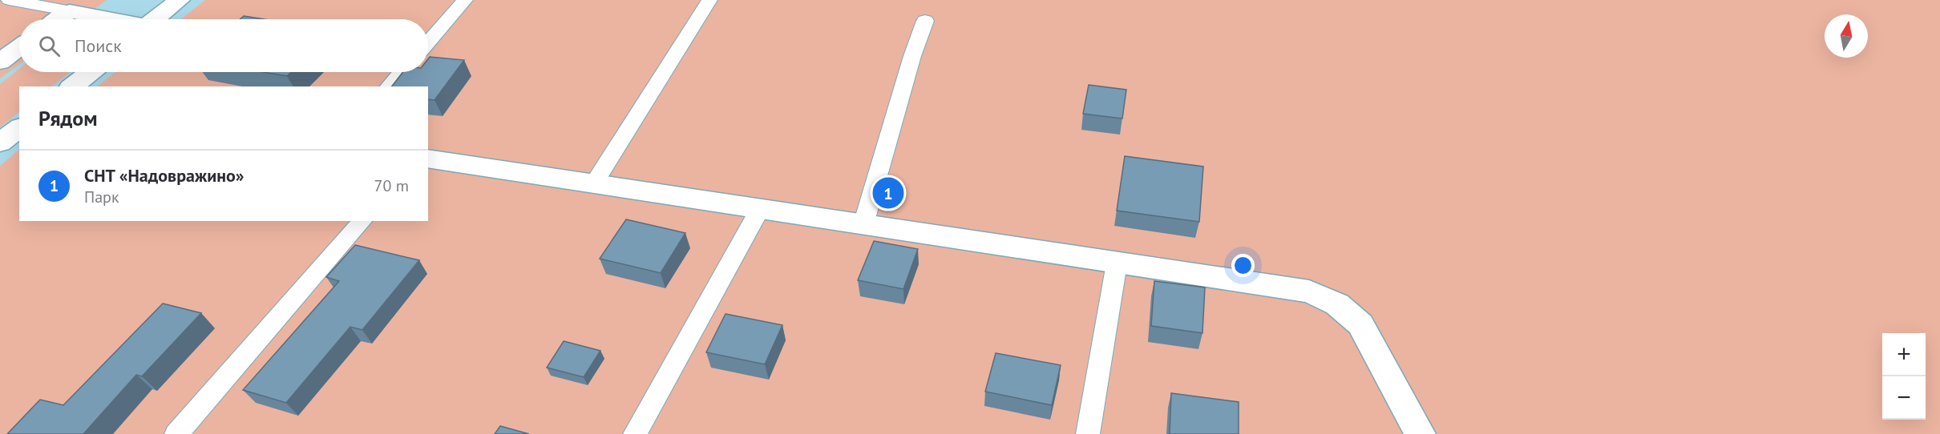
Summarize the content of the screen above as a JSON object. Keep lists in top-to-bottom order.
{
  "north": "top",
  "page": {
    "search": "Поиск",
    "heading": "Рядом",
    "list": [
      {
        "mark": "1",
        "name": "СНТ «Надовражино»",
        "note": "Парк",
        "value": "70 m"
      }
    ],
    "pins": "1",
    "map_buttons": ["+", "−"]
  }
}
